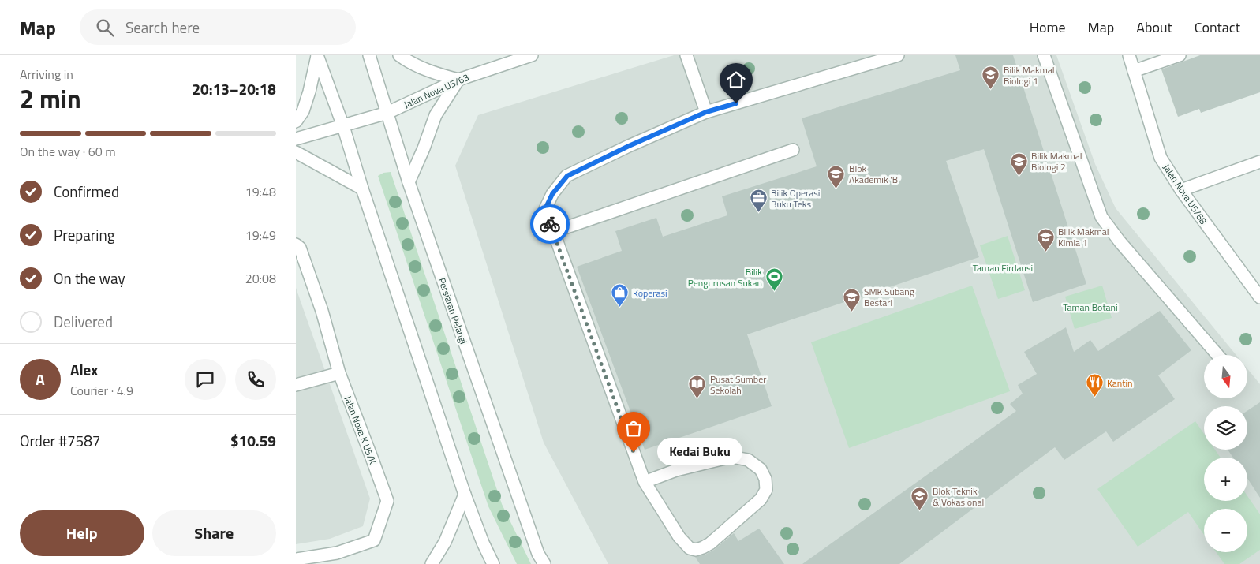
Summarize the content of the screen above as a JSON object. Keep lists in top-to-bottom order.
{
  "streets": {
    "street": [
      "Jalan Nova U5/63",
      "Jalan Nova U5/68",
      "Persiaran Pelangi",
      "Jalan Nova K U5/K"
    ]
  },
  "crossings": [
    ["Jalan Nova U5/63", "Persiaran Pelangi"]
  ],
  "parks": ["Taman Firdausi", "Taman Botani"],
  "places": {
    "school or university": [
      "Bilik Makmal Biologi 1",
      "Bilik Makmal Biologi 2",
      "Blok Akademik 'B'",
      "Bilik Makmal Kimia 1",
      "SMK Subang Bestari",
      "Blok Teknik & Vokasional"
    ],
    "office": ["Bilik Operasi Buku Teks"],
    "sports": ["Bilik Pengurusan Sukan"],
    "shop": ["Koperasi"],
    "restaurant": ["Kantin"],
    "library": ["Pusat Sumber Sekolah"],
    "other": ["Kedai Buku"]
  },
  "north": "bottom",
  "page": {
    "header": "Map",
    "search": "Search here",
    "nav": [
      "Home",
      "Map",
      "About",
      "Contact"
    ],
    "heading": ["2 min", "Arriving in", "20:13–20:18"],
    "panel": [
      "Alex",
      "Courier · 4.9",
      "Order #7587",
      "$10.59"
    ],
    "bar": "On the way · 60 m",
    "list": [
      ["Confirmed", "19:48"],
      ["Preparing", "19:49"],
      ["On the way", "20:08"],
      "Delivered"
    ],
    "map_buttons": ["+", "−"],
    "round": "A",
    "bubble": "Kedai Buku",
    "buttons": ["Help", "Share"]
  }
}
